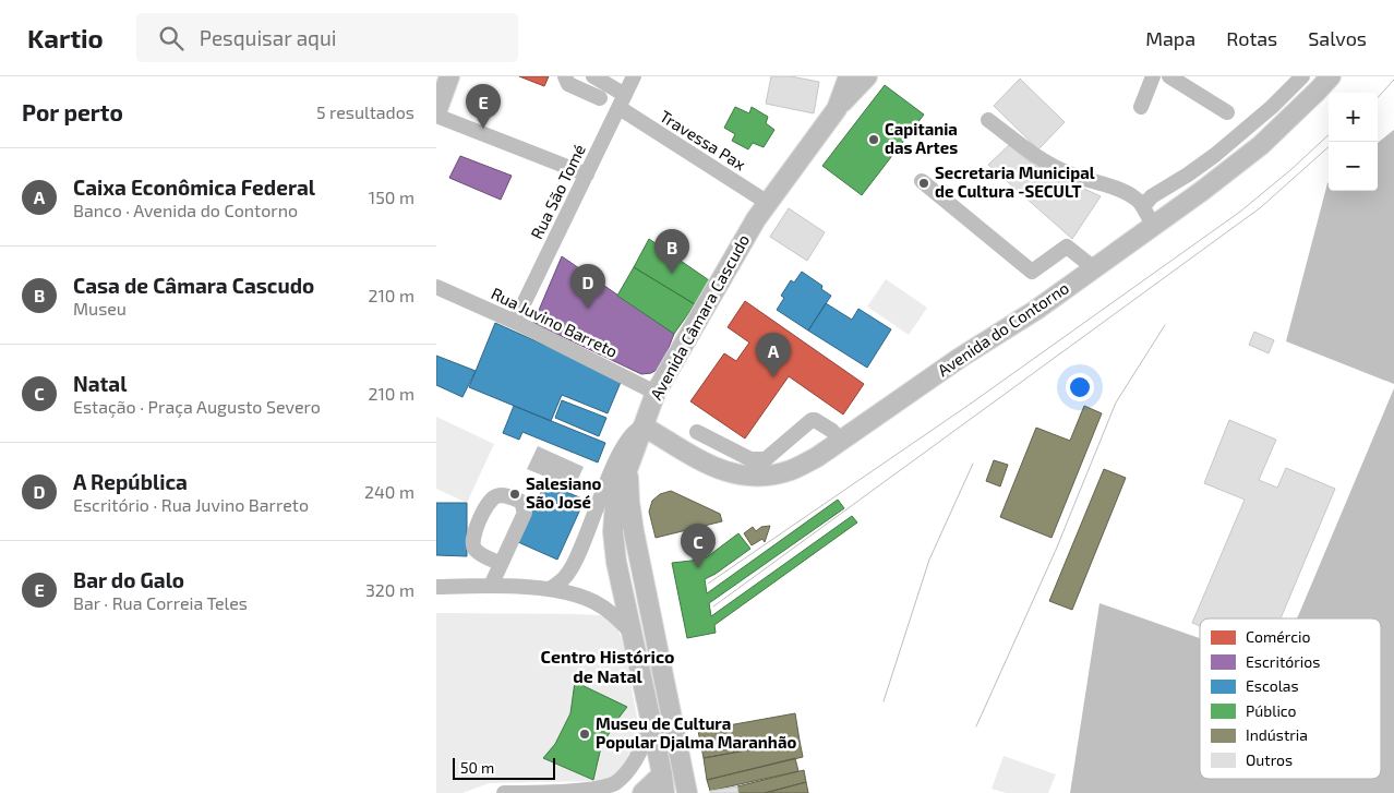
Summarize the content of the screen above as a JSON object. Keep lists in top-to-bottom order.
{
  "streets": {
    "main road": ["Avenida Câmara Cascudo", "Avenida do Contorno"],
    "street": ["Travessa Pax", "Rua São Tomé", "Rua Juvino Barreto"]
  },
  "crossings": [
    ["Travessa Pax", "Rua São Tomé"],
    ["Travessa Pax", "Avenida Câmara Cascudo"],
    ["Rua São Tomé", "Rua Juvino Barreto"],
    ["Avenida Câmara Cascudo", "Rua Juvino Barreto"],
    ["Avenida Câmara Cascudo", "Avenida do Contorno"]
  ],
  "districts": ["Centro Histórico de Natal"],
  "places": [
    "Capitania das Artes",
    "Secretaria Municipal de Cultura -SECULT",
    "Salesiano São José",
    "Museu de Cultura Popular Djalma Maranhão"
  ],
  "legend": [
    "Comércio",
    "Escritórios",
    "Escolas",
    "Público",
    "Indústria",
    "Outros"
  ],
  "scale_bar": "50 m",
  "page": {
    "header": "Kartio",
    "search": "Pesquisar aqui",
    "nav": ["Mapa", "Rotas", "Salvos"],
    "heading": ["Por perto", "5 resultados"],
    "pins": [
      "E",
      "B",
      "D",
      "A",
      "C"
    ],
    "map_buttons": ["+", "−"],
    "list": [
      {
        "mark": "A",
        "name": "Caixa Econômica Federal",
        "note": "Banco · Avenida do Contorno",
        "value": "150 m"
      },
      {
        "mark": "B",
        "name": "Casa de Câmara Cascudo",
        "note": "Museu",
        "value": "210 m"
      },
      {
        "mark": "C",
        "name": "Natal",
        "note": "Estação · Praça Augusto Severo",
        "value": "210 m"
      },
      {
        "mark": "D",
        "name": "A República",
        "note": "Escritório · Rua Juvino Barreto",
        "value": "240 m"
      },
      {
        "mark": "E",
        "name": "Bar do Galo",
        "note": "Bar · Rua Correia Teles",
        "value": "320 m"
      }
    ],
    "scale": "50 m"
  }
}
